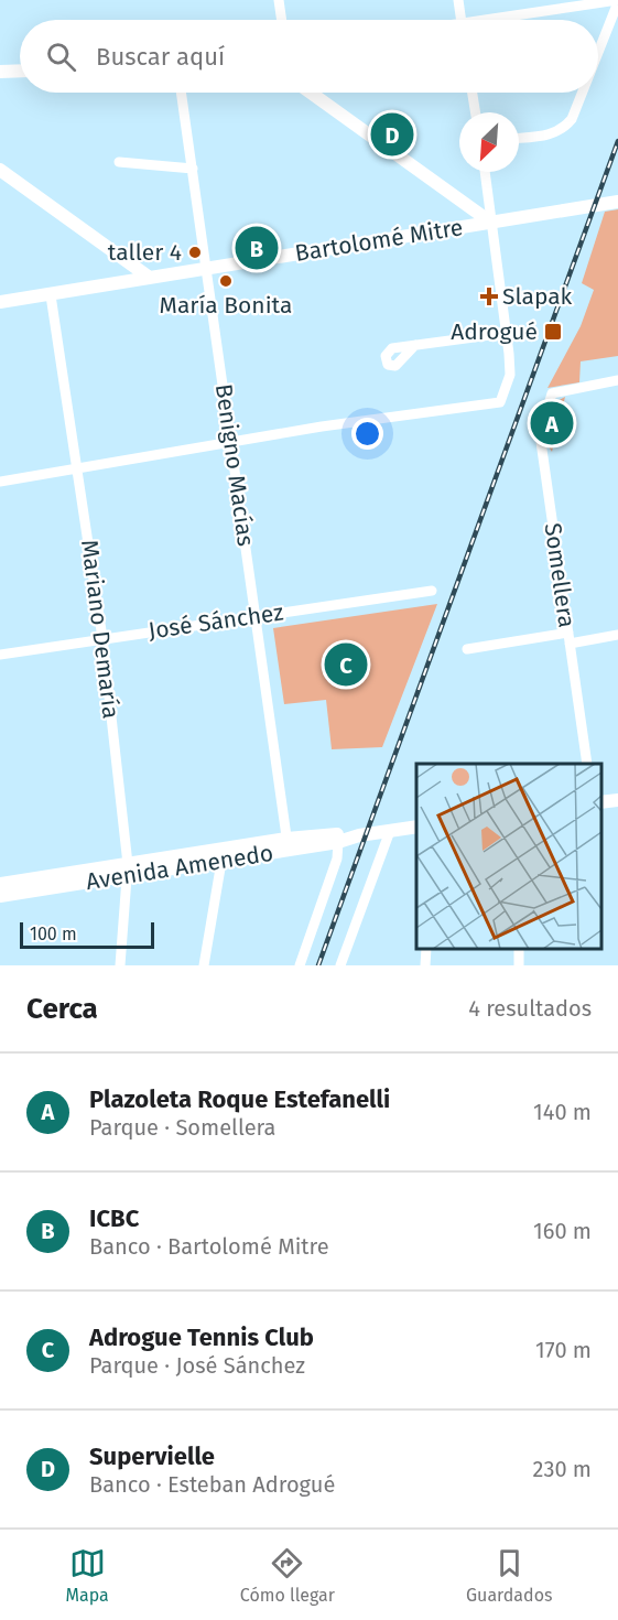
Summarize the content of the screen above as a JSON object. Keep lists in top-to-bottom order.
{
  "streets": {
    "street": [
      "Bartolomé Mitre",
      "Benigno Macías",
      "Somellera",
      "José Sánchez",
      "Mariano Demaría",
      "Avenida Amenedo"
    ]
  },
  "crossings": [
    ["Bartolomé Mitre", "Benigno Macías"],
    ["Bartolomé Mitre", "Mariano Demaría"],
    ["Benigno Macías", "José Sánchez"],
    ["Benigno Macías", "Avenida Amenedo"],
    ["José Sánchez", "Mariano Demaría"],
    ["Mariano Demaría", "Avenida Amenedo"]
  ],
  "places": {
    "other": ["taller 4", "María Bonita"],
    "health": ["Slapak"],
    "transit": ["Adrogué"]
  },
  "scale_bar": "100 m",
  "north": "bottom left",
  "page": {
    "search": "Buscar aquí",
    "pins": [
      "D",
      "B",
      "A",
      "C"
    ],
    "scale": "100 m",
    "heading": ["Cerca", "4 resultados"],
    "list": [
      {
        "mark": "A",
        "name": "Plazoleta Roque Estefanelli",
        "note": "Parque · Somellera",
        "value": "140 m"
      },
      {
        "mark": "B",
        "name": "ICBC",
        "note": "Banco · Bartolomé Mitre",
        "value": "160 m"
      },
      {
        "mark": "C",
        "name": "Adrogue Tennis Club",
        "note": "Parque · José Sánchez",
        "value": "170 m"
      },
      {
        "mark": "D",
        "name": "Supervielle",
        "note": "Banco · Esteban Adrogué",
        "value": "230 m"
      }
    ],
    "nav": ["Mapa", "Cómo llegar", "Guardados"]
  }
}
